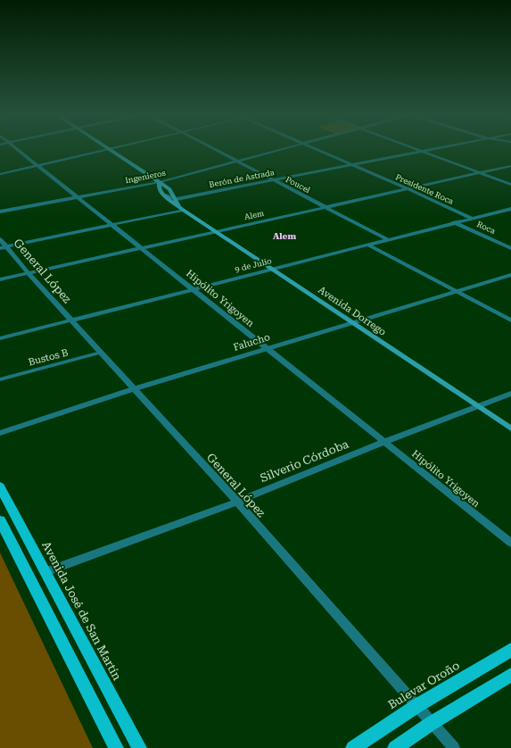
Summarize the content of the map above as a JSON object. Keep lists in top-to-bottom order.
{
  "streets": {
    "main road": ["Avenida Dorrego", "Avenida José de San Martín", "Bulevar Oroño"],
    "street": [
      "Ingenieros",
      "Berón de Astrada",
      "Poucel",
      "Presidente Roca",
      "Alem",
      "Roca",
      "9 de Julio",
      "General López",
      "Hipólito Yrigoyen",
      "Falucho",
      "Silverio Córdoba"
    ],
    "lane": ["Bustos B"]
  },
  "crossings": [
    ["Ingenieros", "Poucel"],
    ["Ingenieros", "Hipólito Yrigoyen"],
    ["Ingenieros", "Avenida Dorrego"],
    ["Berón de Astrada", "Poucel"],
    ["Berón de Astrada", "Presidente Roca"],
    ["Berón de Astrada", "Avenida Dorrego"],
    ["Poucel", "Alem"],
    ["Poucel", "9 de Julio"],
    ["Presidente Roca", "Alem"],
    ["Presidente Roca", "9 de Julio"],
    ["Alem", "General López"],
    ["Alem", "Hipólito Yrigoyen"],
    ["Alem", "Avenida Dorrego"],
    ["Roca", "9 de Julio"],
    ["9 de Julio", "General López"],
    ["9 de Julio", "Hipólito Yrigoyen"],
    ["9 de Julio", "Avenida Dorrego"],
    ["General López", "Falucho"],
    ["General López", "Bustos B"],
    ["General López", "Silverio Córdoba"],
    ["General López", "Bulevar Oroño"],
    ["Hipólito Yrigoyen", "Falucho"],
    ["Hipólito Yrigoyen", "Silverio Córdoba"],
    ["Avenida Dorrego", "Falucho"],
    ["Avenida Dorrego", "Silverio Córdoba"],
    ["Silverio Córdoba", "Avenida José de San Martín"]
  ],
  "districts": ["Alem"]
}
